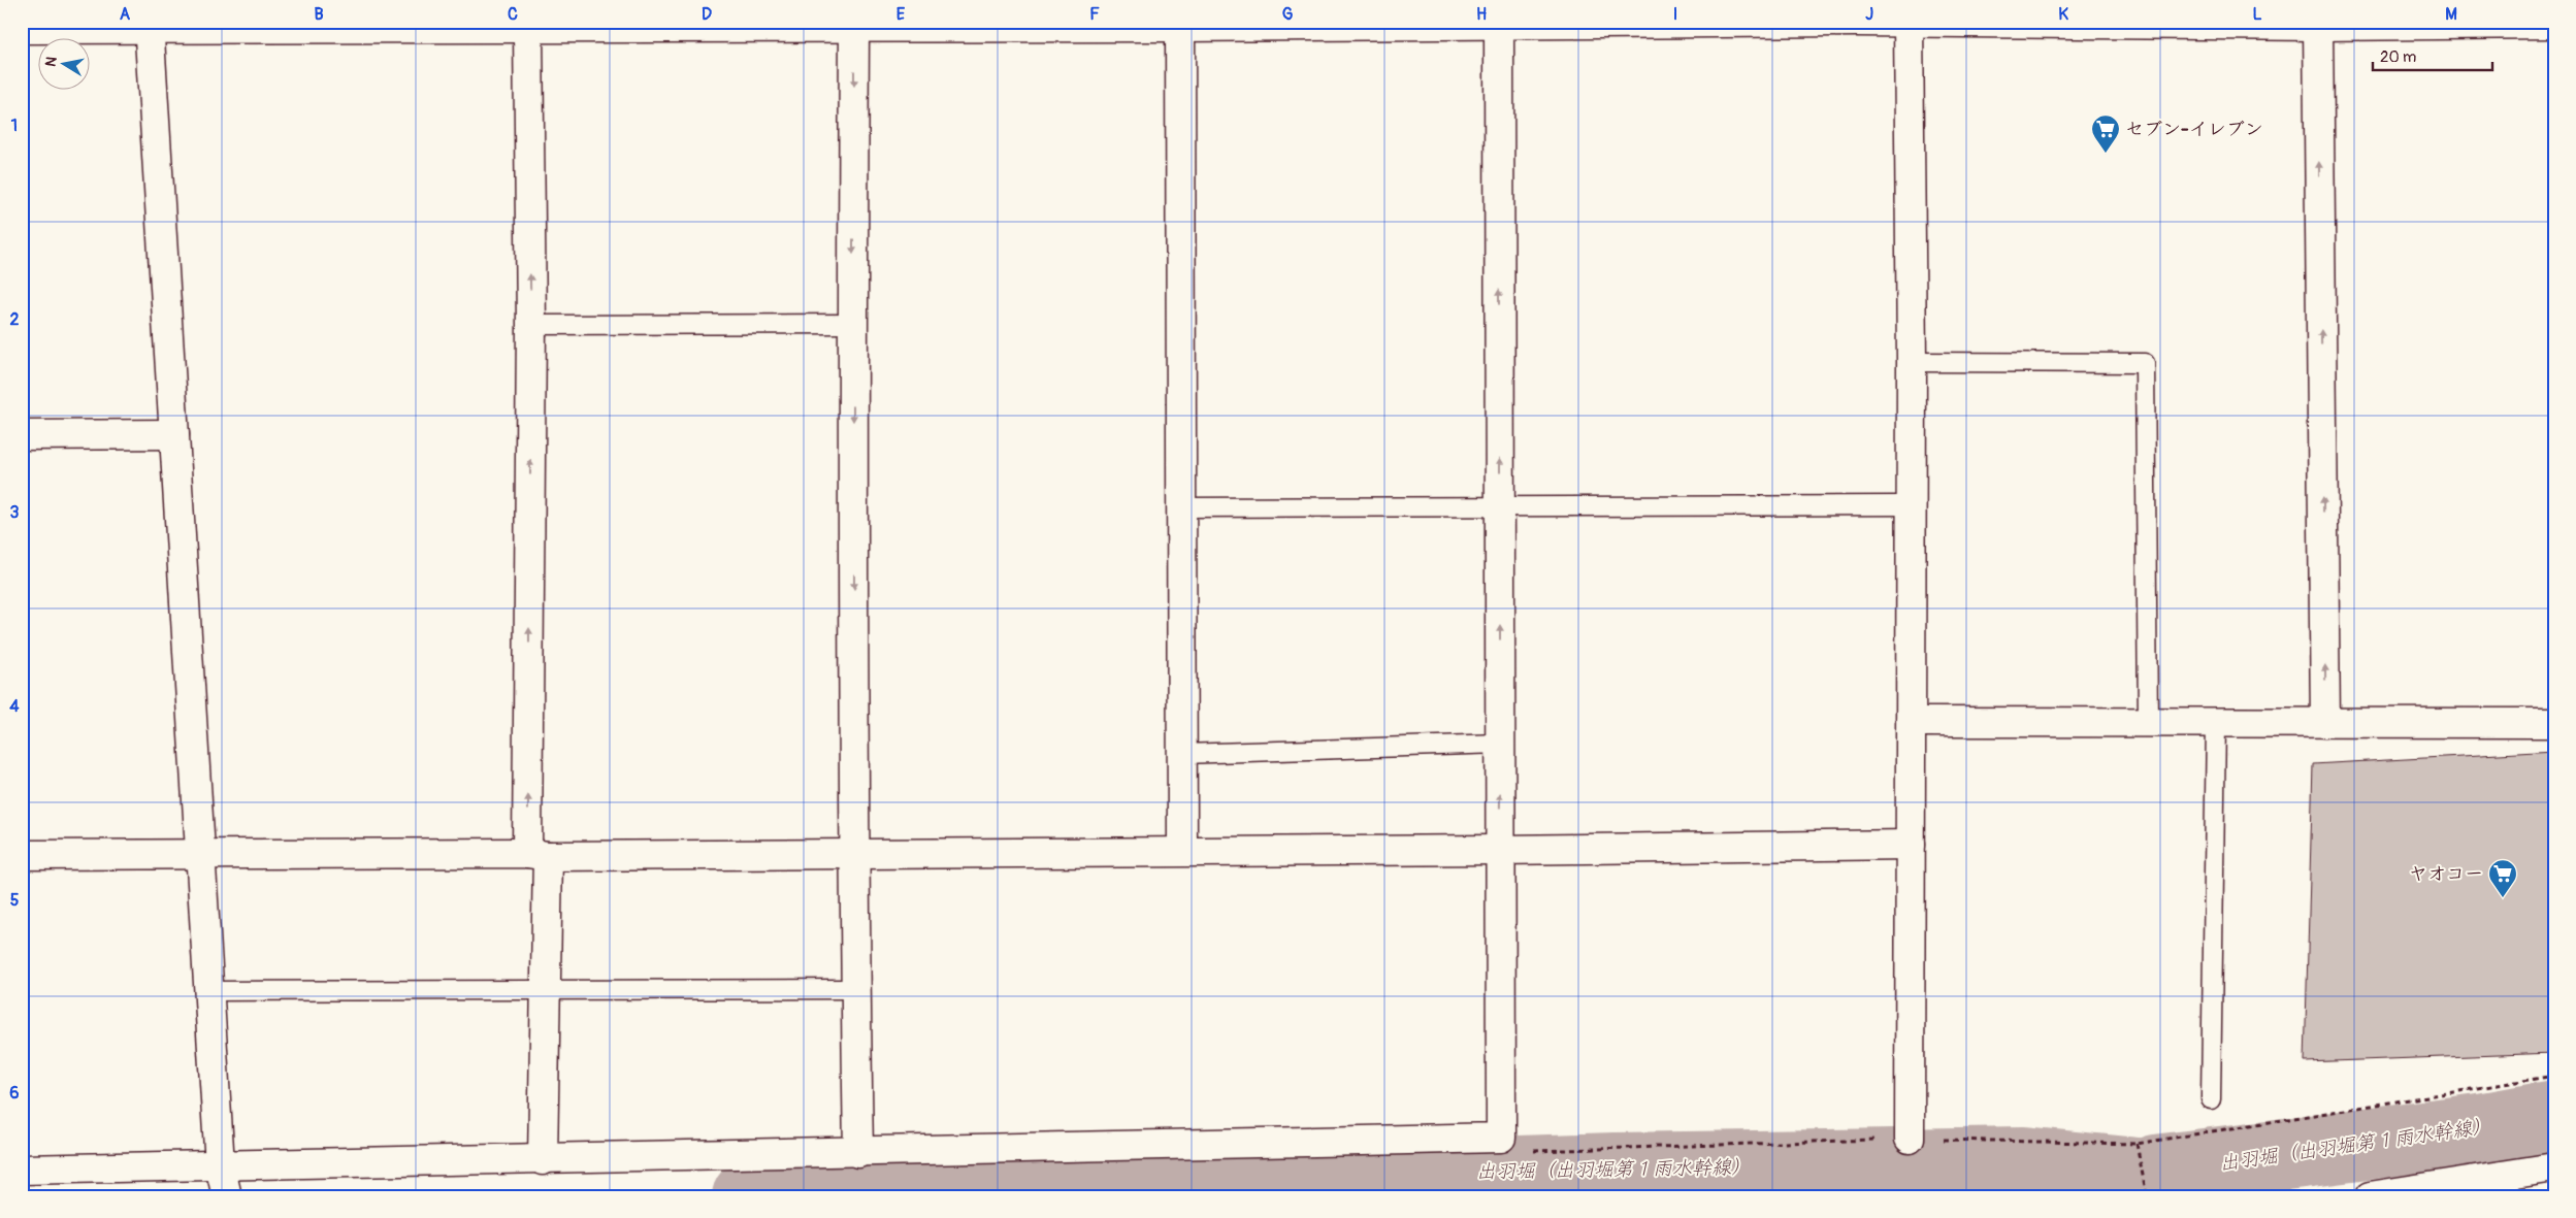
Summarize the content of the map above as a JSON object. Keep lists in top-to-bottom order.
{
  "water": ["出羽堀（出羽堀第１雨水幹線）"],
  "places": {
    "supermarket": ["セブン-イレブン", "ヤオコー"]
  },
  "scale_bar": "20 m",
  "north": "left",
  "grid": {
    "columns": [
      "A",
      "B",
      "C",
      "D",
      "E",
      "F",
      "G",
      "H",
      "I",
      "J",
      "K",
      "L",
      "M"
    ],
    "rows": [
      "1",
      "2",
      "3",
      "4",
      "5",
      "6"
    ]
  }
}
